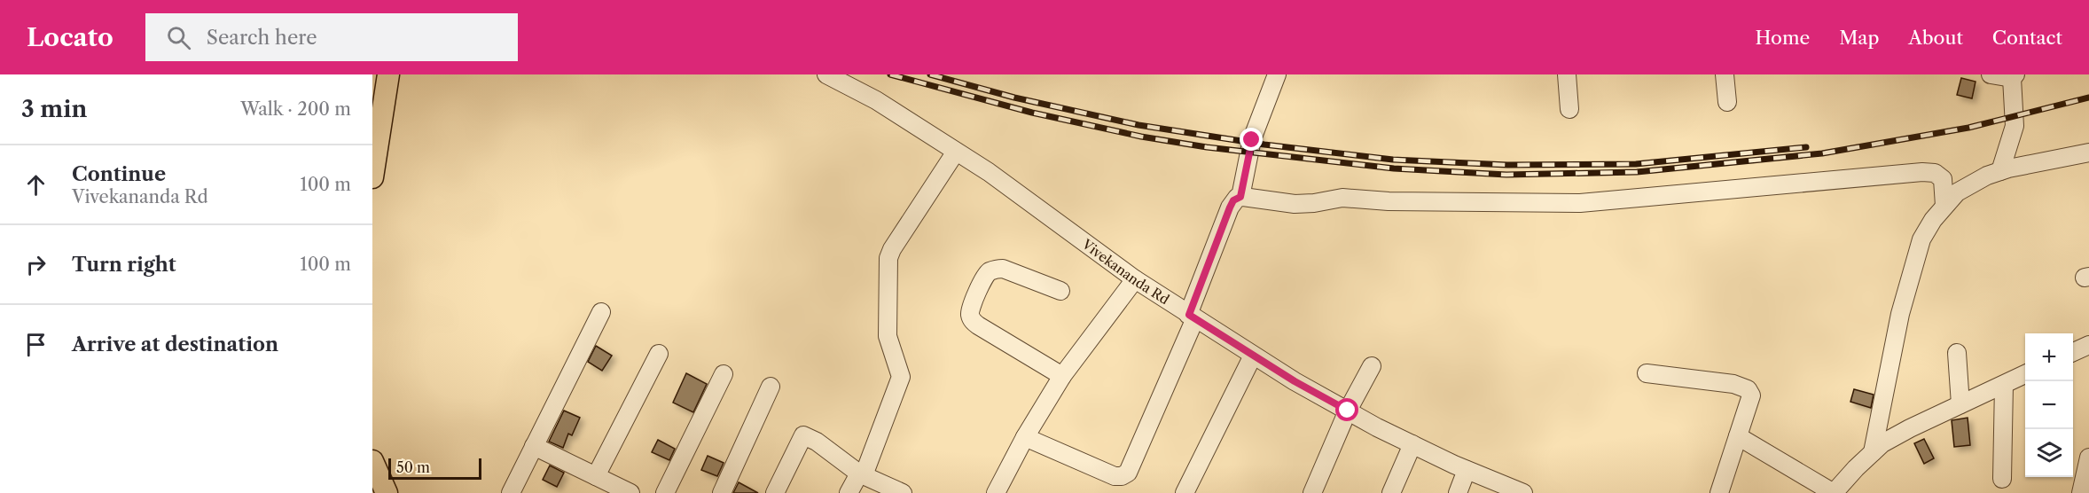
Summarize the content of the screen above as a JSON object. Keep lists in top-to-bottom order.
{
  "streets": {
    "street": ["Vivekananda Rd"]
  },
  "scale_bar": "50 m",
  "page": {
    "header": "Locato",
    "search": "Search here",
    "nav": [
      "Home",
      "Map",
      "About",
      "Contact"
    ],
    "heading": ["3 min", "Walk · 200 m"],
    "list": [
      ["Continue", "Vivekananda Rd", "100 m"],
      ["Turn right", "100 m"],
      "Arrive at destination"
    ],
    "map_buttons": ["+", "−"],
    "scale": "50 m"
  }
}
